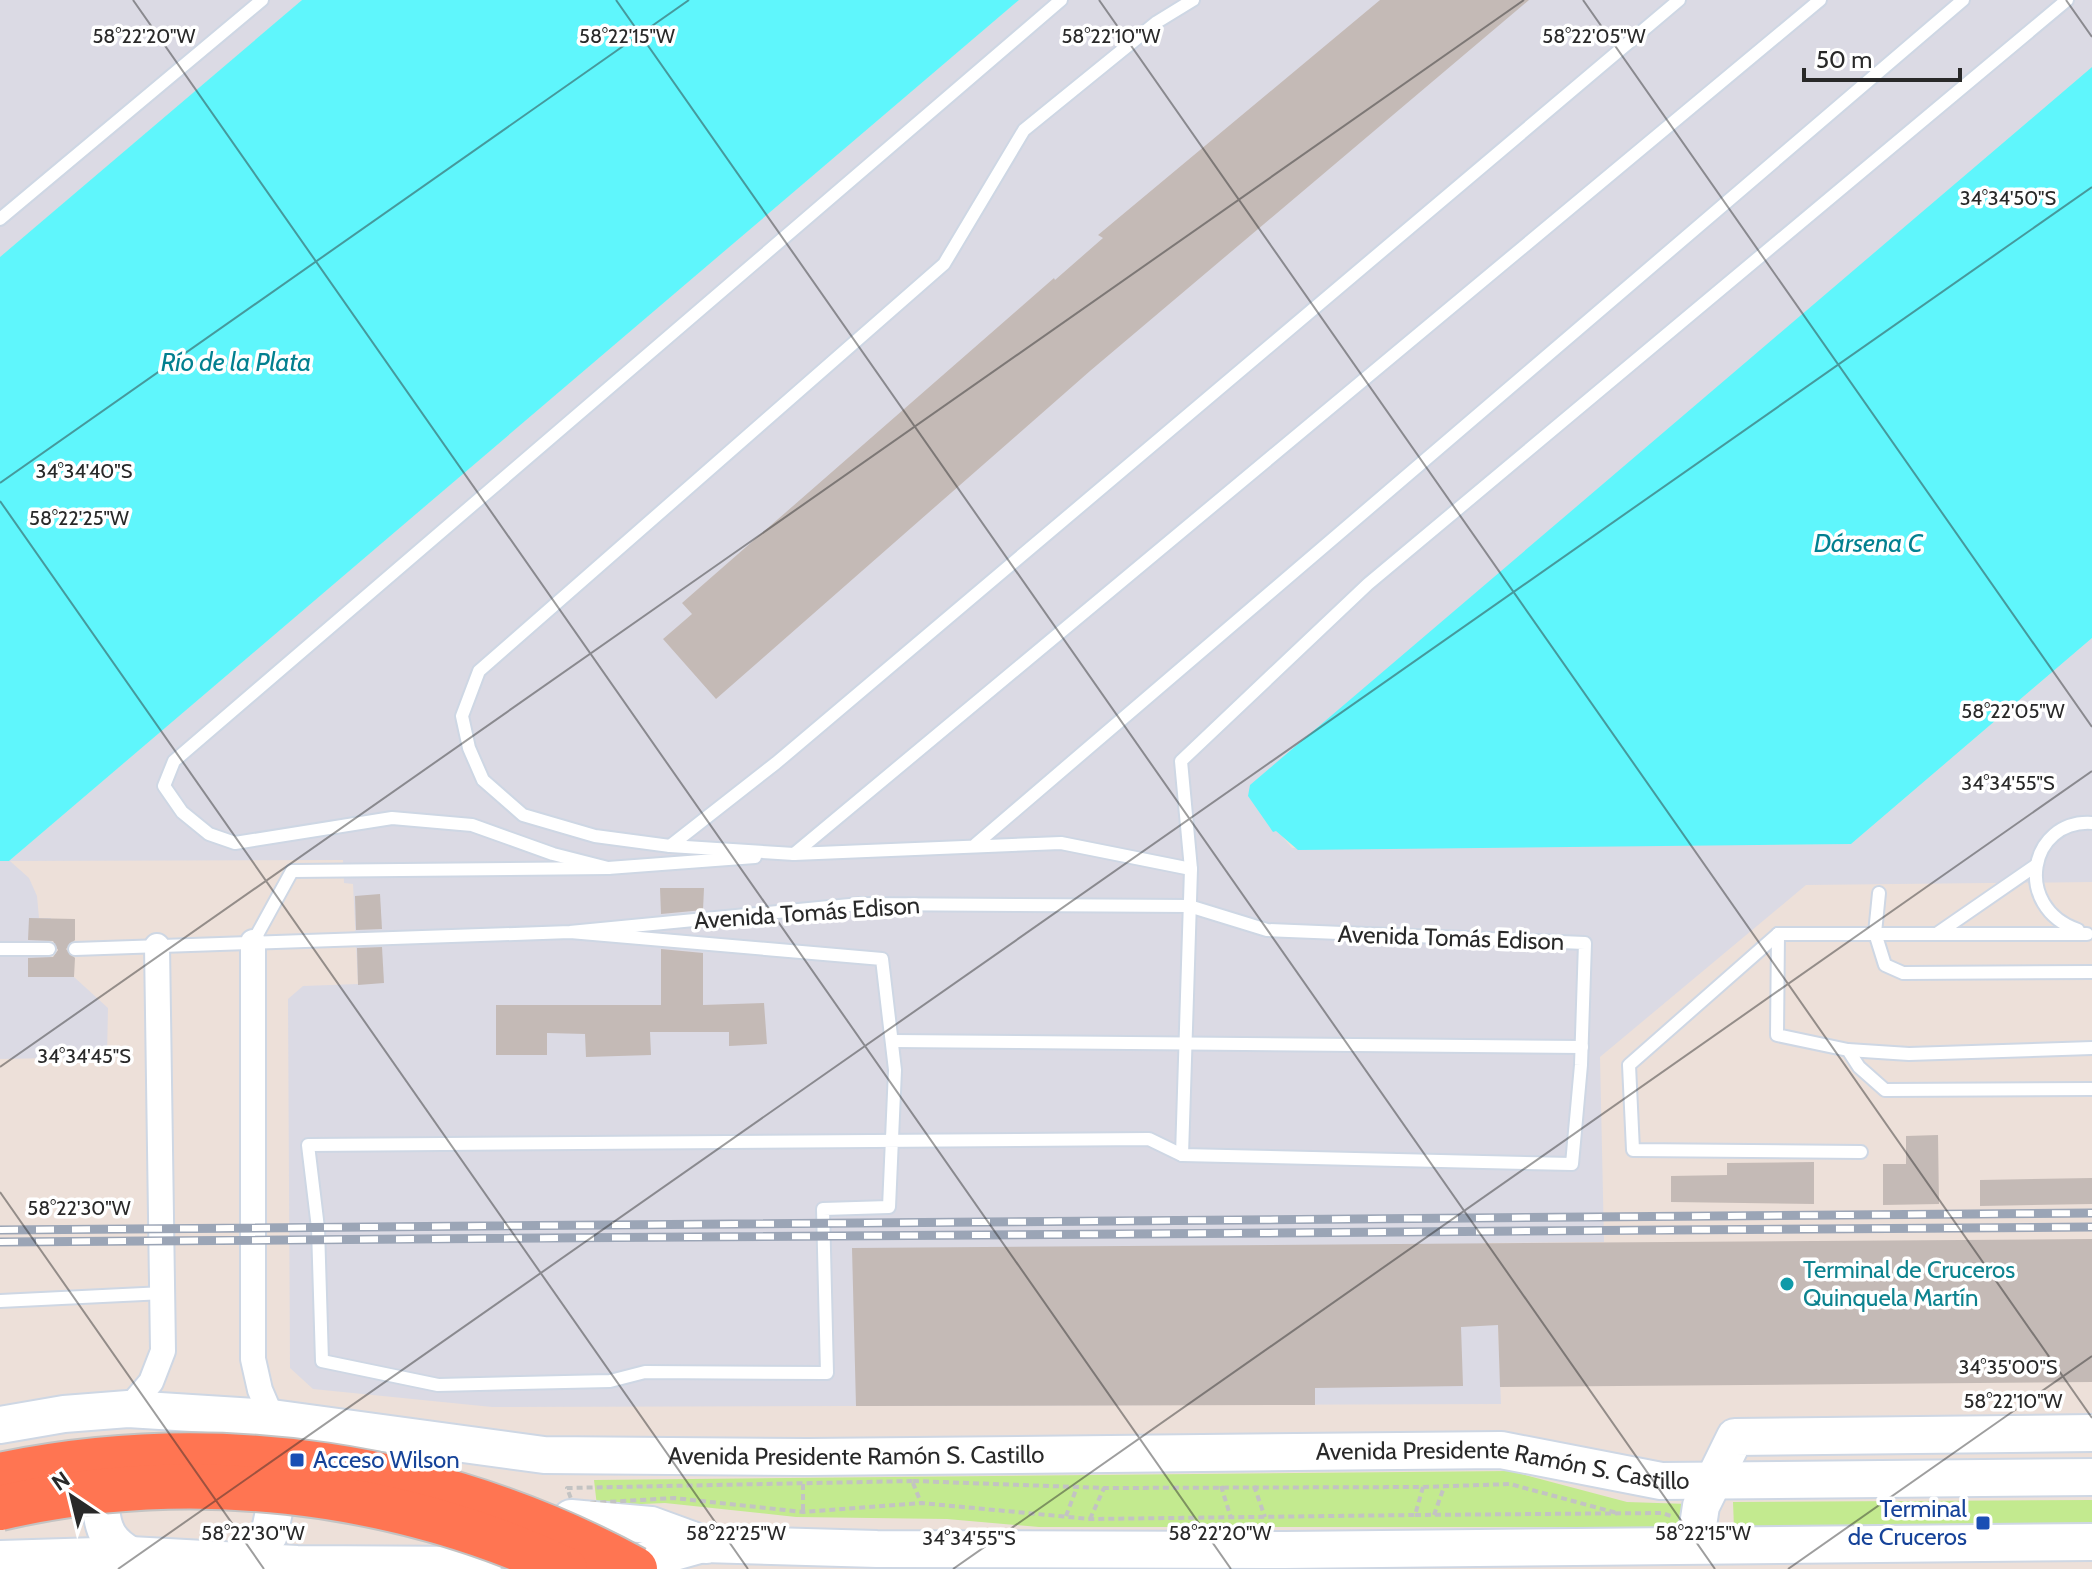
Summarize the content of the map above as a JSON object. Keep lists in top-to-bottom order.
{
  "streets": {
    "main road": ["Avenida Presidente Ramón S. Castillo"],
    "lane": ["Avenida Tomás Edison"]
  },
  "water": ["Río de la Plata", "Dársena C"],
  "places": {
    "other": ["Terminal de Cruceros Quinquela Martín"],
    "transit": ["Acceso Wilson", "Terminal de Cruceros"]
  },
  "scale_bar": "50 m",
  "north": "top left",
  "coordinates": [
    "58°22'05\"W",
    "58°22'20\"W",
    "58°22'15\"W",
    "58°22'10\"W",
    "34°34'50\"S",
    "34°34'40\"S",
    "58°22'25\"W",
    "34°34'55\"S",
    "34°34'45\"S",
    "58°22'30\"W",
    "34°35'00\"S"
  ]
}
